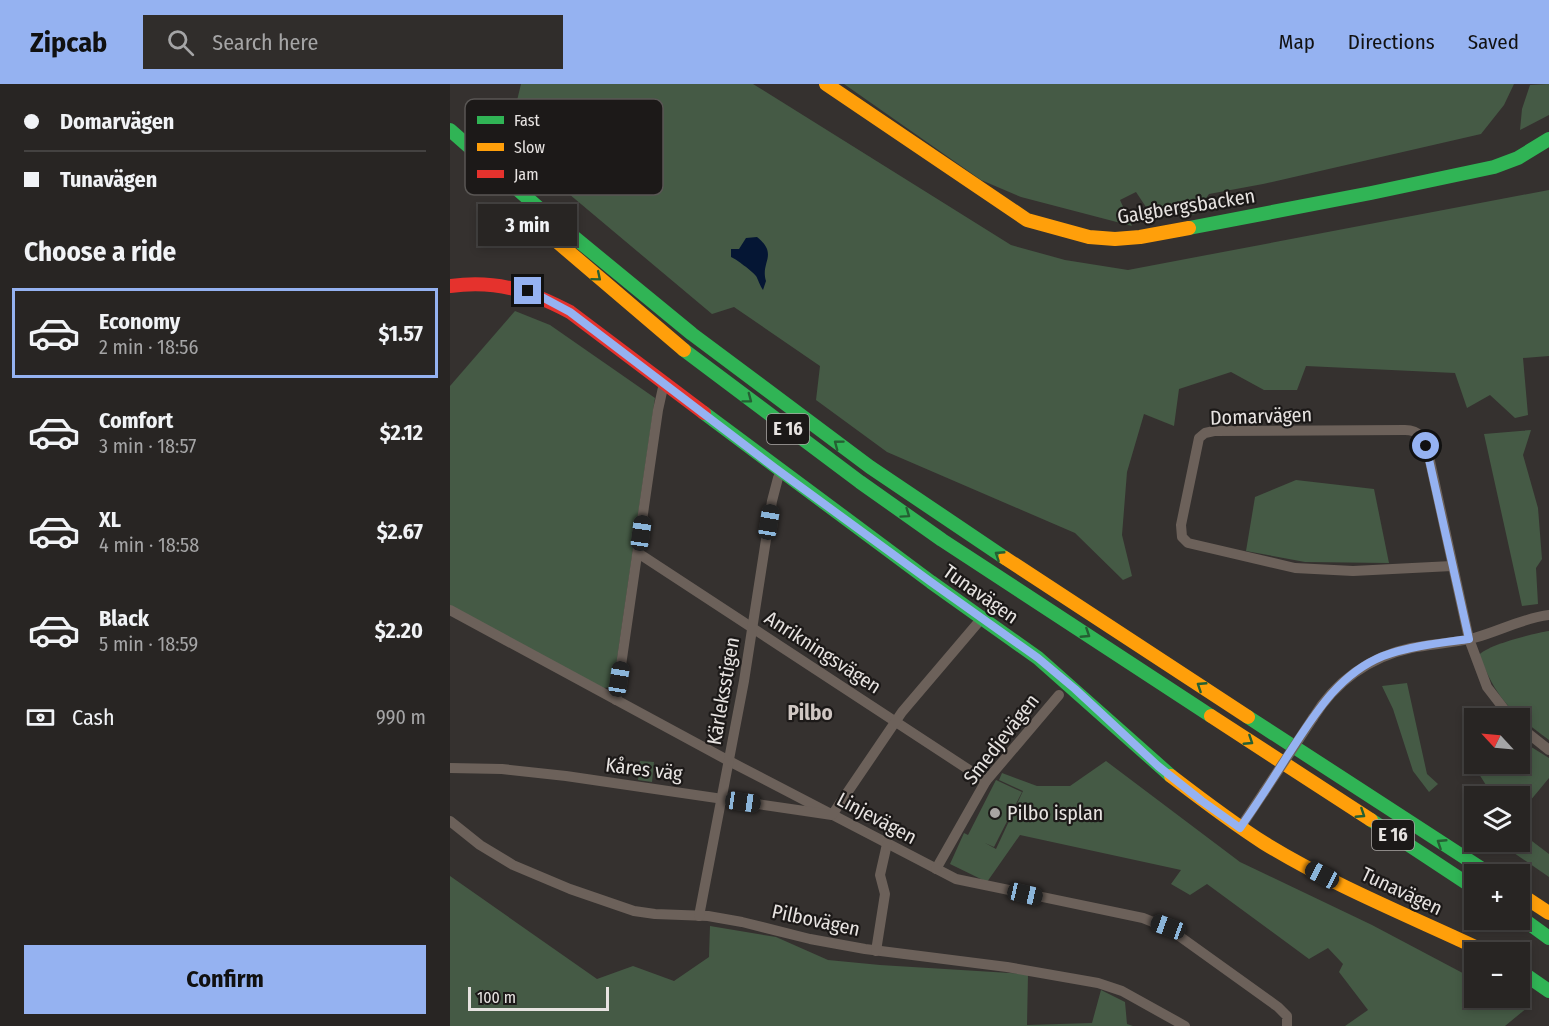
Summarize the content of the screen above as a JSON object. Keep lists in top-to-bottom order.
{
  "streets": {
    "main road": ["Galgbergsbacken", "E 16", "Tunavägen"],
    "street": [
      "Domarvägen",
      "Anrikningsvägen",
      "Kärleksstigen",
      "Smedjevägen",
      "Kåres väg",
      "Linjevägen",
      "Pilbovägen"
    ]
  },
  "crossings": [
    ["Tunavägen", "Kärleksstigen"],
    ["Anrikningsvägen", "Kärleksstigen"],
    ["Anrikningsvägen", "Smedjevägen"],
    ["Kärleksstigen", "Kåres väg"],
    ["Kärleksstigen", "Linjevägen"],
    ["Kärleksstigen", "Pilbovägen"],
    ["Smedjevägen", "Linjevägen"],
    ["Kåres väg", "Linjevägen"]
  ],
  "districts": ["Pilbo"],
  "places": ["Pilbo isplan"],
  "legend": ["Fast", "Slow", "Jam"],
  "scale_bar": "100 m",
  "north": "top left",
  "page": {
    "header": "Zipcab",
    "search": "Search here",
    "nav": ["Map", "Directions", "Saved"],
    "banner": ["Domarvägen", "Tunavägen"],
    "bubble": "3 min",
    "heading": "Choose a ride",
    "list": [
      {
        "name": "Economy",
        "note": "2 min · 18:56",
        "value": "$1.57"
      },
      {
        "name": "Comfort",
        "note": "3 min · 18:57",
        "value": "$2.12"
      },
      {
        "name": "XL",
        "note": "4 min · 18:58",
        "value": "$2.67"
      },
      {
        "name": "Black",
        "note": "5 min · 18:59",
        "value": "$2.20"
      }
    ],
    "pay": ["Cash", "990 m"],
    "map_buttons": ["+", "−"],
    "buttons": "Confirm",
    "scale": "100 m"
  }
}
